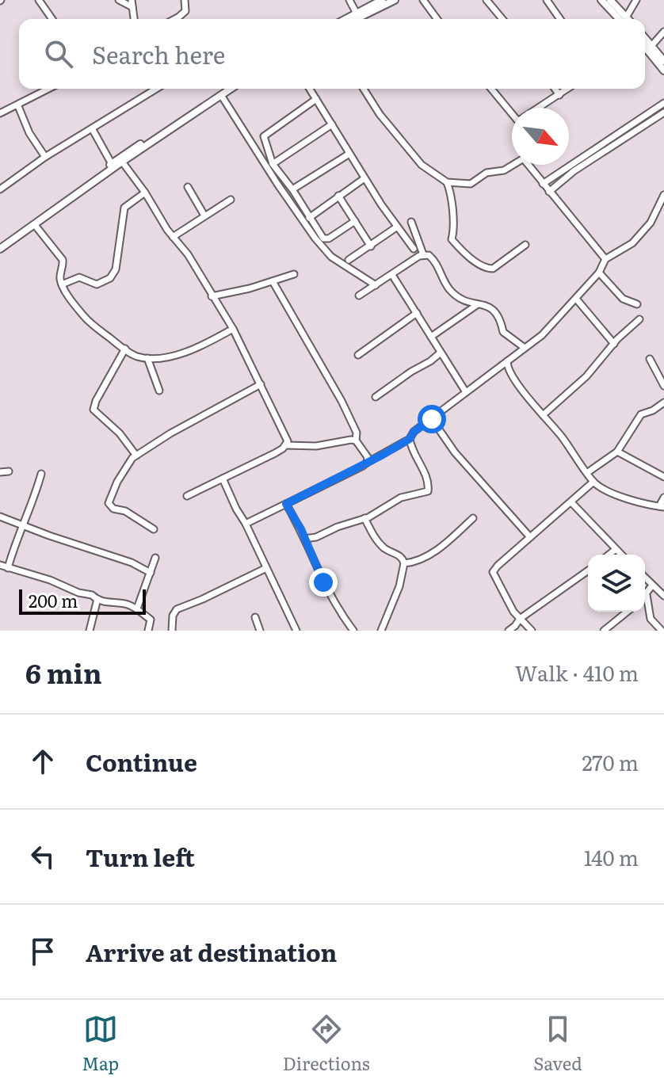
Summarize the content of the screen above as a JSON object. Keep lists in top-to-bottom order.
{
  "scale_bar": "200 m",
  "north": "bottom right",
  "page": {
    "search": "Search here",
    "scale": "200 m",
    "heading": ["6 min", "Walk · 410 m"],
    "list": [
      ["Continue", "270 m"],
      ["Turn left", "140 m"],
      "Arrive at destination"
    ],
    "nav": ["Map", "Directions", "Saved"]
  }
}
